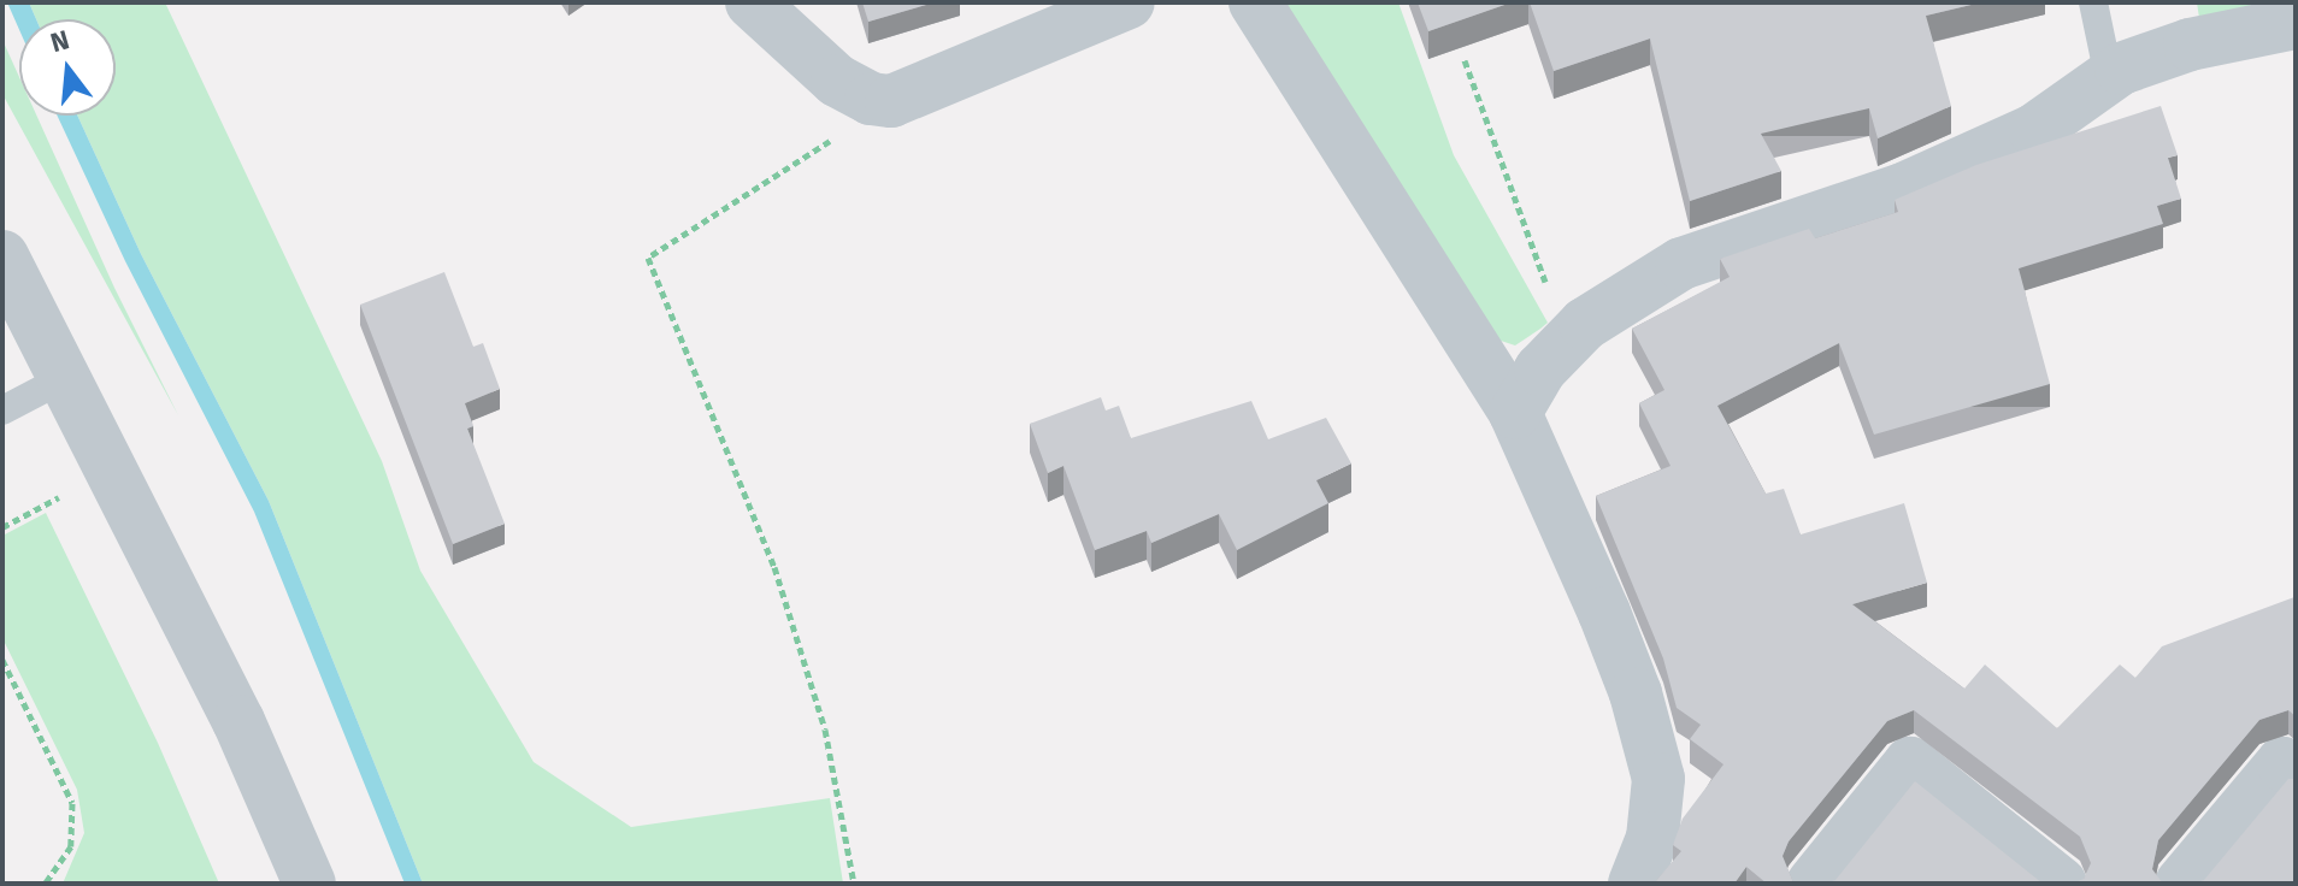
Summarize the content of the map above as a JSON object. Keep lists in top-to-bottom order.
{
  "north": "top"
}
